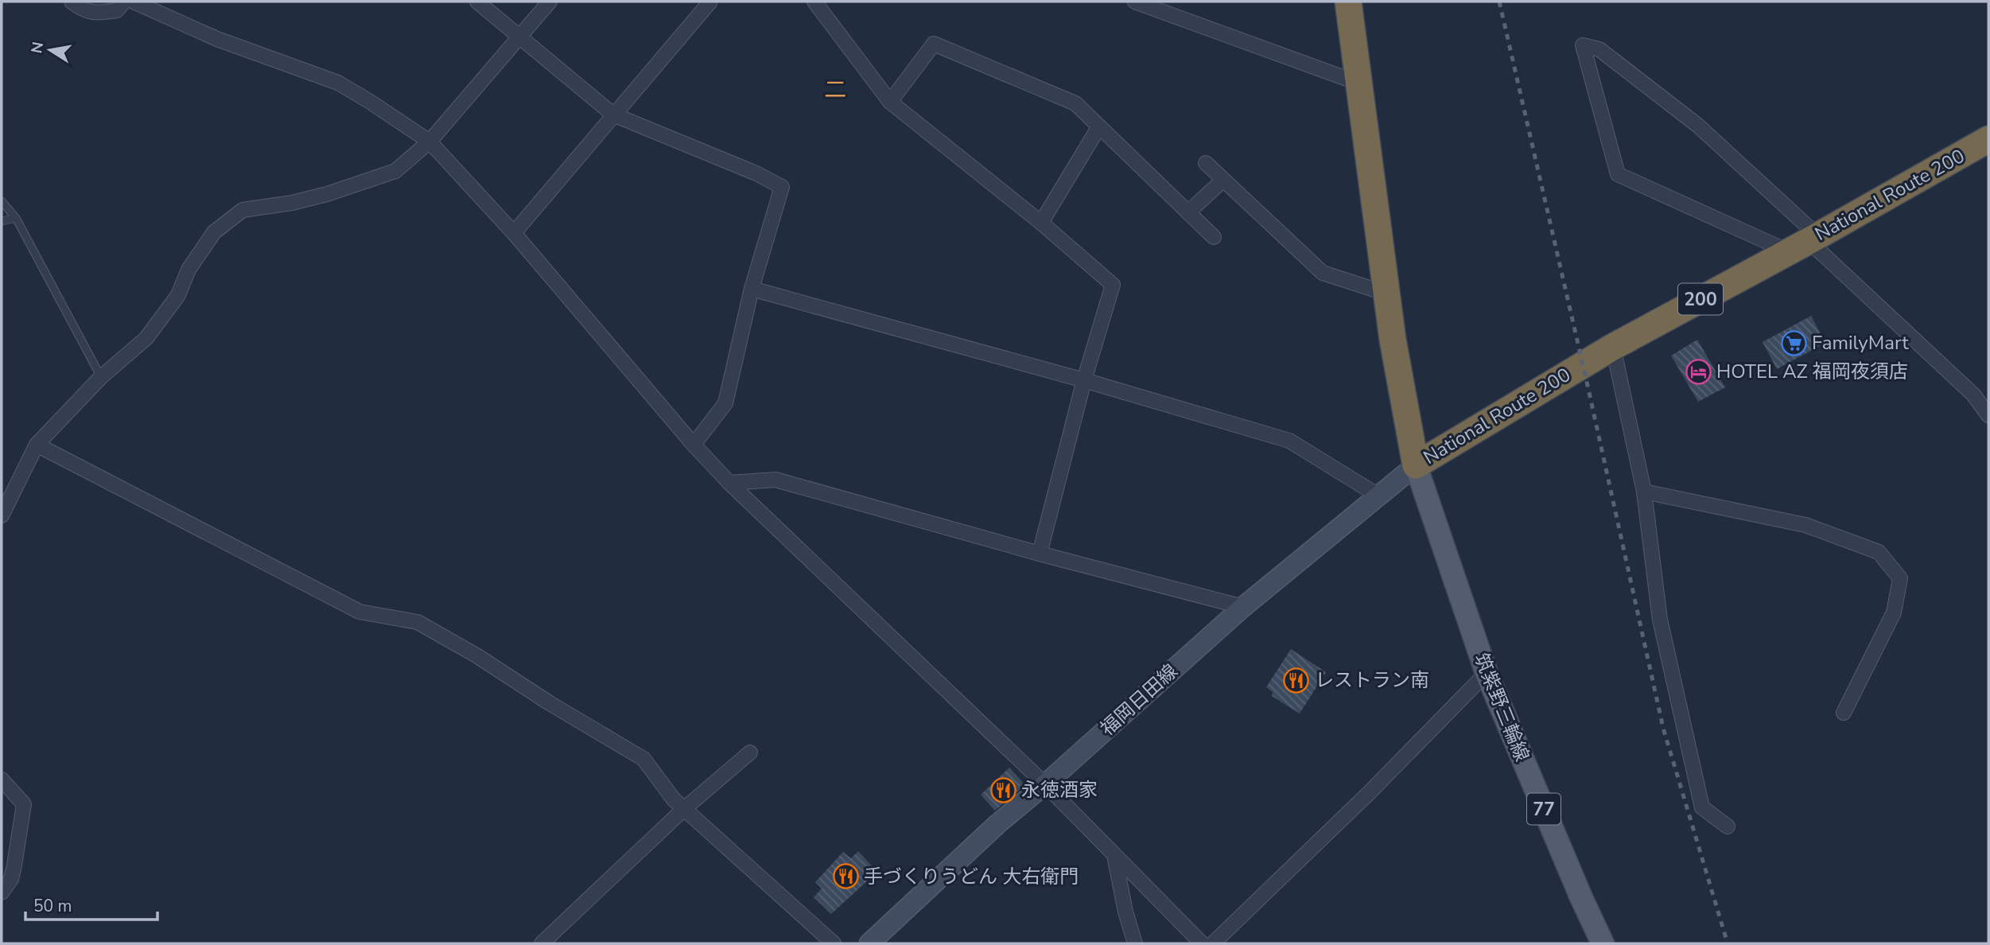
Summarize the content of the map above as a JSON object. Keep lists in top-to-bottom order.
{
  "streets": {
    "highway": ["National Route 200", "200"],
    "main road": ["福岡日田線", "筑紫野三輪線", "77"]
  },
  "crossings": [
    ["National Route 200", "福岡日田線"],
    ["National Route 200", "筑紫野三輪線"],
    ["福岡日田線", "筑紫野三輪線"]
  ],
  "districts": ["二"],
  "places": {
    "supermarket": ["FamilyMart"],
    "hotel": ["HOTEL AZ 福岡夜須店"],
    "restaurant": ["レストラン南", "永徳酒家", "手づくりうどん 大右衛門"]
  },
  "scale_bar": "50 m",
  "north": "left"
}
